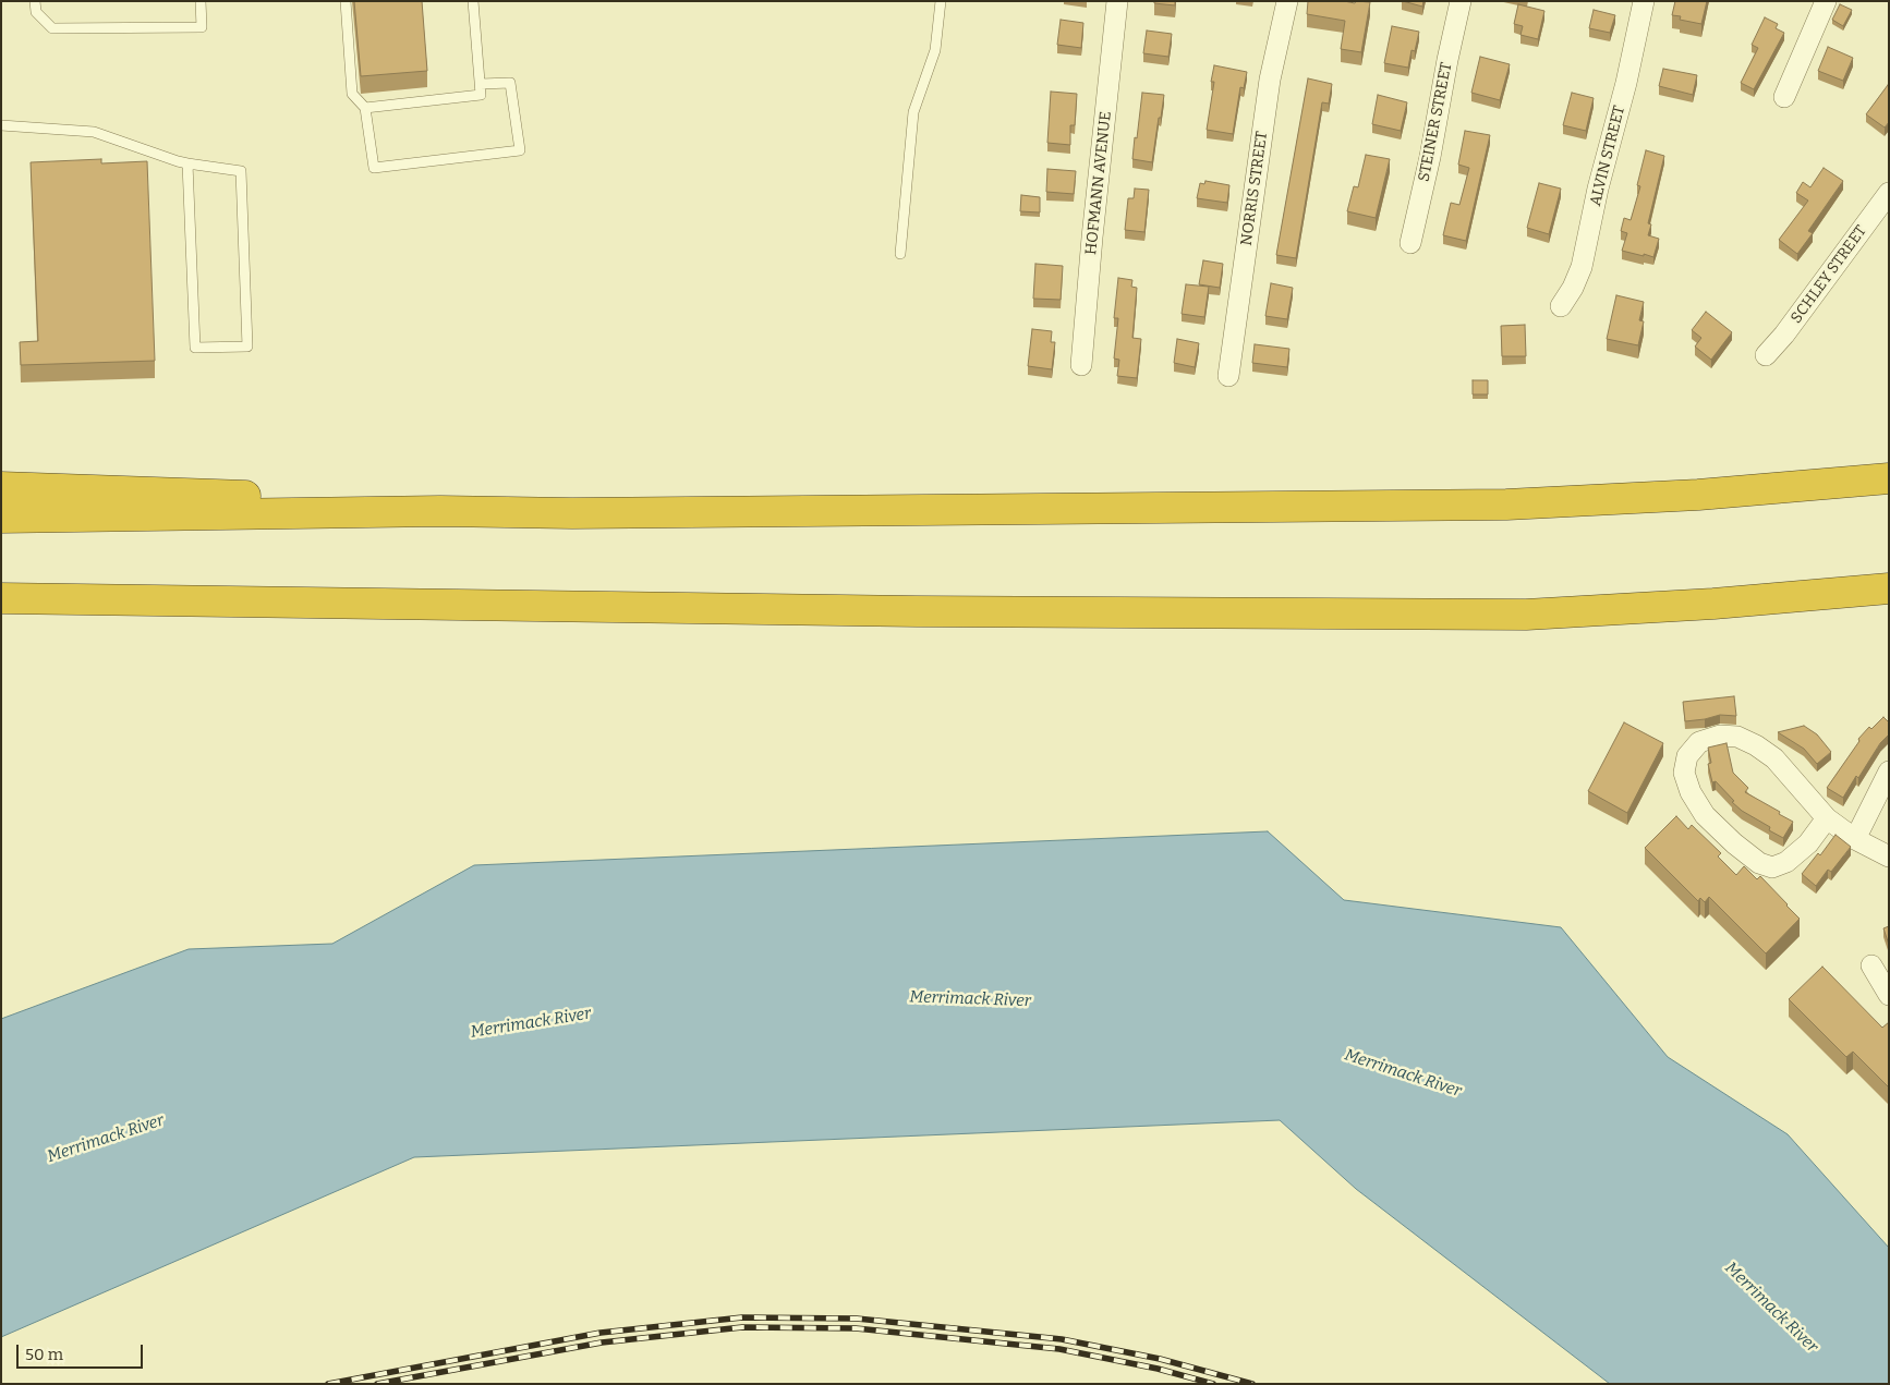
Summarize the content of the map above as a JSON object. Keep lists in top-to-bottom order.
{
  "streets": {
    "street": [
      "STEINER STREET",
      "ALVIN STREET",
      "HOFMANN AVENUE",
      "NORRIS STREET",
      "SCHLEY STREET"
    ]
  },
  "water": ["Merrimack River"],
  "scale_bar": "50 m"
}
